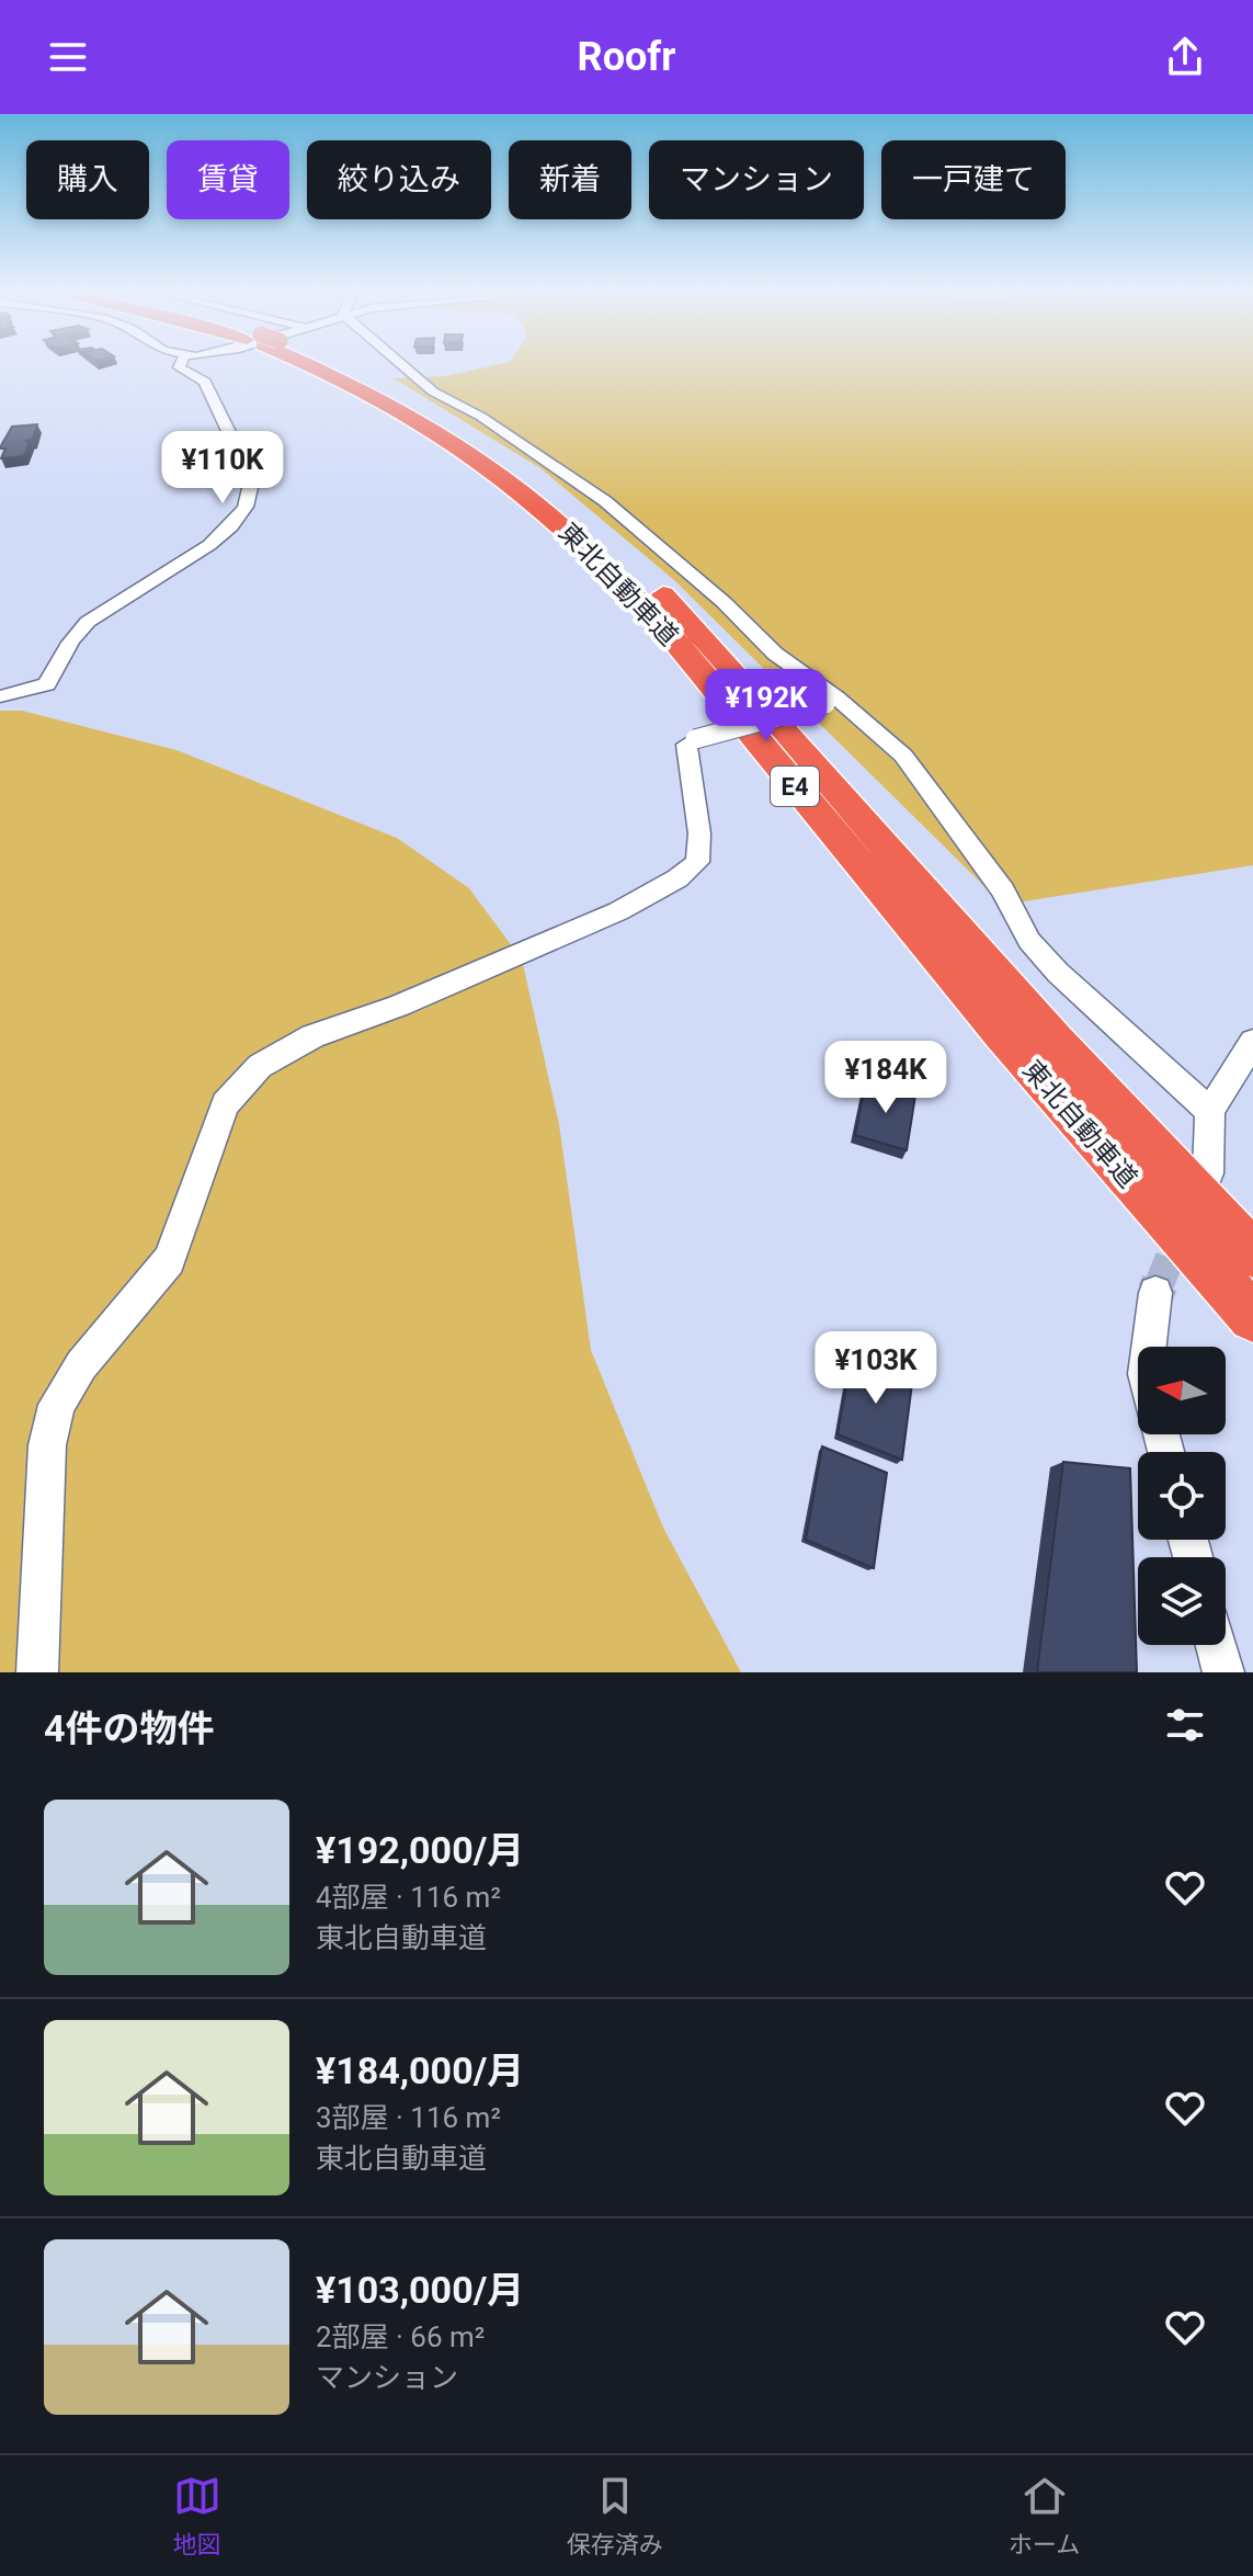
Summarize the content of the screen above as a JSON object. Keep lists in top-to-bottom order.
{
  "streets": {
    "highway": ["東北自動車道", "E4"]
  },
  "north": "left",
  "page": {
    "header": "Roofr",
    "chip": [
      "購入",
      "賃貸",
      "絞り込み",
      "新着",
      "マンション",
      "一戸建て"
    ],
    "price": [
      "¥110K",
      "¥192K",
      "¥184K",
      "¥103K"
    ],
    "heading": "4件の物件",
    "list": [
      {
        "name": "¥192,000/月",
        "note": "4部屋 · 116 m² · 東北自動車道"
      },
      {
        "name": "¥184,000/月",
        "note": "3部屋 · 116 m² · 東北自動車道"
      },
      {
        "name": "¥103,000/月",
        "note": "2部屋 · 66 m² · マンション"
      }
    ],
    "tabs": ["地図", "保存済み", "ホーム"]
  }
}
